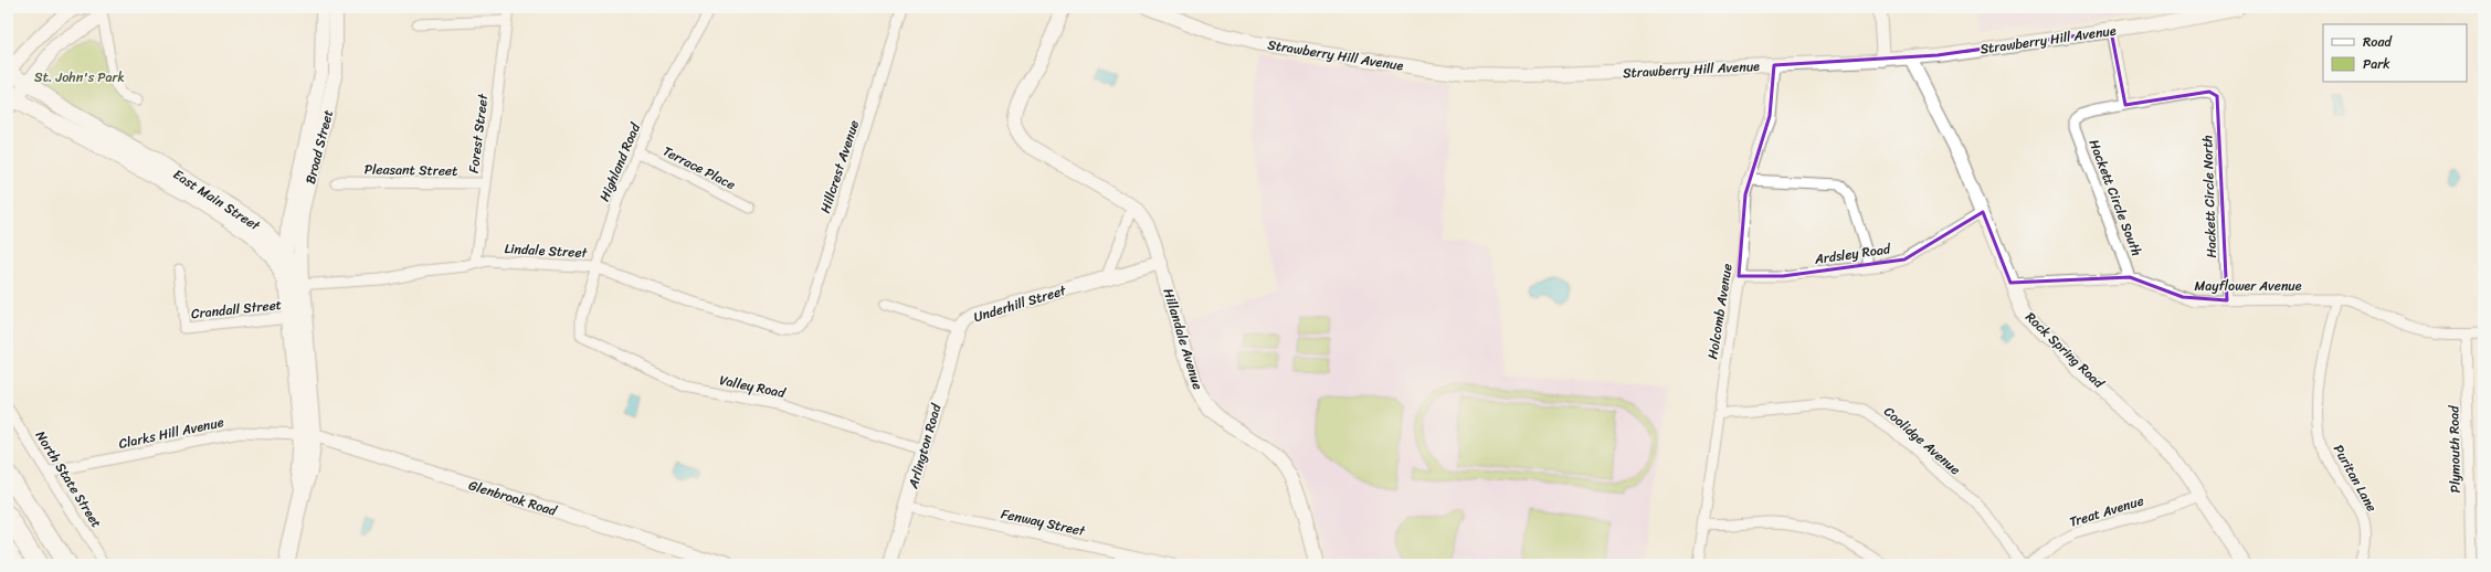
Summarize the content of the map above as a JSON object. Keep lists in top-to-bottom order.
{
  "streets": {
    "main road": [
      "Strawberry Hill Avenue",
      "Broad Street",
      "East Main Street",
      "Underhill Street",
      "Hillandale Avenue",
      "Rock Spring Road",
      "Arlington Road",
      "Glenbrook Road"
    ],
    "street": [
      "Forest Street",
      "Highland Road",
      "Hillcrest Avenue",
      "Terrace Place",
      "Pleasant Street",
      "Hackett Circle North",
      "Hackett Circle South",
      "Lindale Street",
      "Ardsley Road",
      "Mayflower Avenue",
      "Crandall Street",
      "Holcomb Avenue",
      "Valley Road",
      "Clarks Hill Avenue",
      "Coolidge Avenue",
      "Plymouth Road",
      "Puritan Lane",
      "North State Street",
      "Treat Avenue",
      "Fenway Street"
    ]
  },
  "crossings": [
    ["Strawberry Hill Avenue", "Holcomb Avenue"],
    ["Strawberry Hill Avenue", "Rock Spring Road"],
    ["Forest Street", "Pleasant Street"],
    ["Forest Street", "Lindale Street"],
    ["Broad Street", "East Main Street"],
    ["Broad Street", "Lindale Street"],
    ["Highland Road", "Terrace Place"],
    ["Highland Road", "Lindale Street"],
    ["Highland Road", "Valley Road"],
    ["Hillcrest Avenue", "Lindale Street"],
    ["Hackett Circle North", "Hackett Circle South"],
    ["Hackett Circle North", "Mayflower Avenue"],
    ["Hackett Circle South", "Mayflower Avenue"],
    ["East Main Street", "Lindale Street"],
    ["East Main Street", "Crandall Street"],
    ["East Main Street", "Clarks Hill Avenue"],
    ["East Main Street", "Glenbrook Road"],
    ["Ardsley Road", "Holcomb Avenue"],
    ["Ardsley Road", "Rock Spring Road"],
    ["Mayflower Avenue", "Rock Spring Road"],
    ["Mayflower Avenue", "Plymouth Road"],
    ["Mayflower Avenue", "Puritan Lane"],
    ["Underhill Street", "Hillandale Avenue"],
    ["Underhill Street", "Arlington Road"],
    ["Holcomb Avenue", "Coolidge Avenue"],
    ["Rock Spring Road", "Treat Avenue"],
    ["Valley Road", "Arlington Road"],
    ["Clarks Hill Avenue", "North State Street"],
    ["Clarks Hill Avenue", "Glenbrook Road"],
    ["Coolidge Avenue", "Treat Avenue"],
    ["Arlington Road", "Fenway Street"]
  ],
  "parks": ["St. John's Park"],
  "legend": ["Road", "Park"]
}
